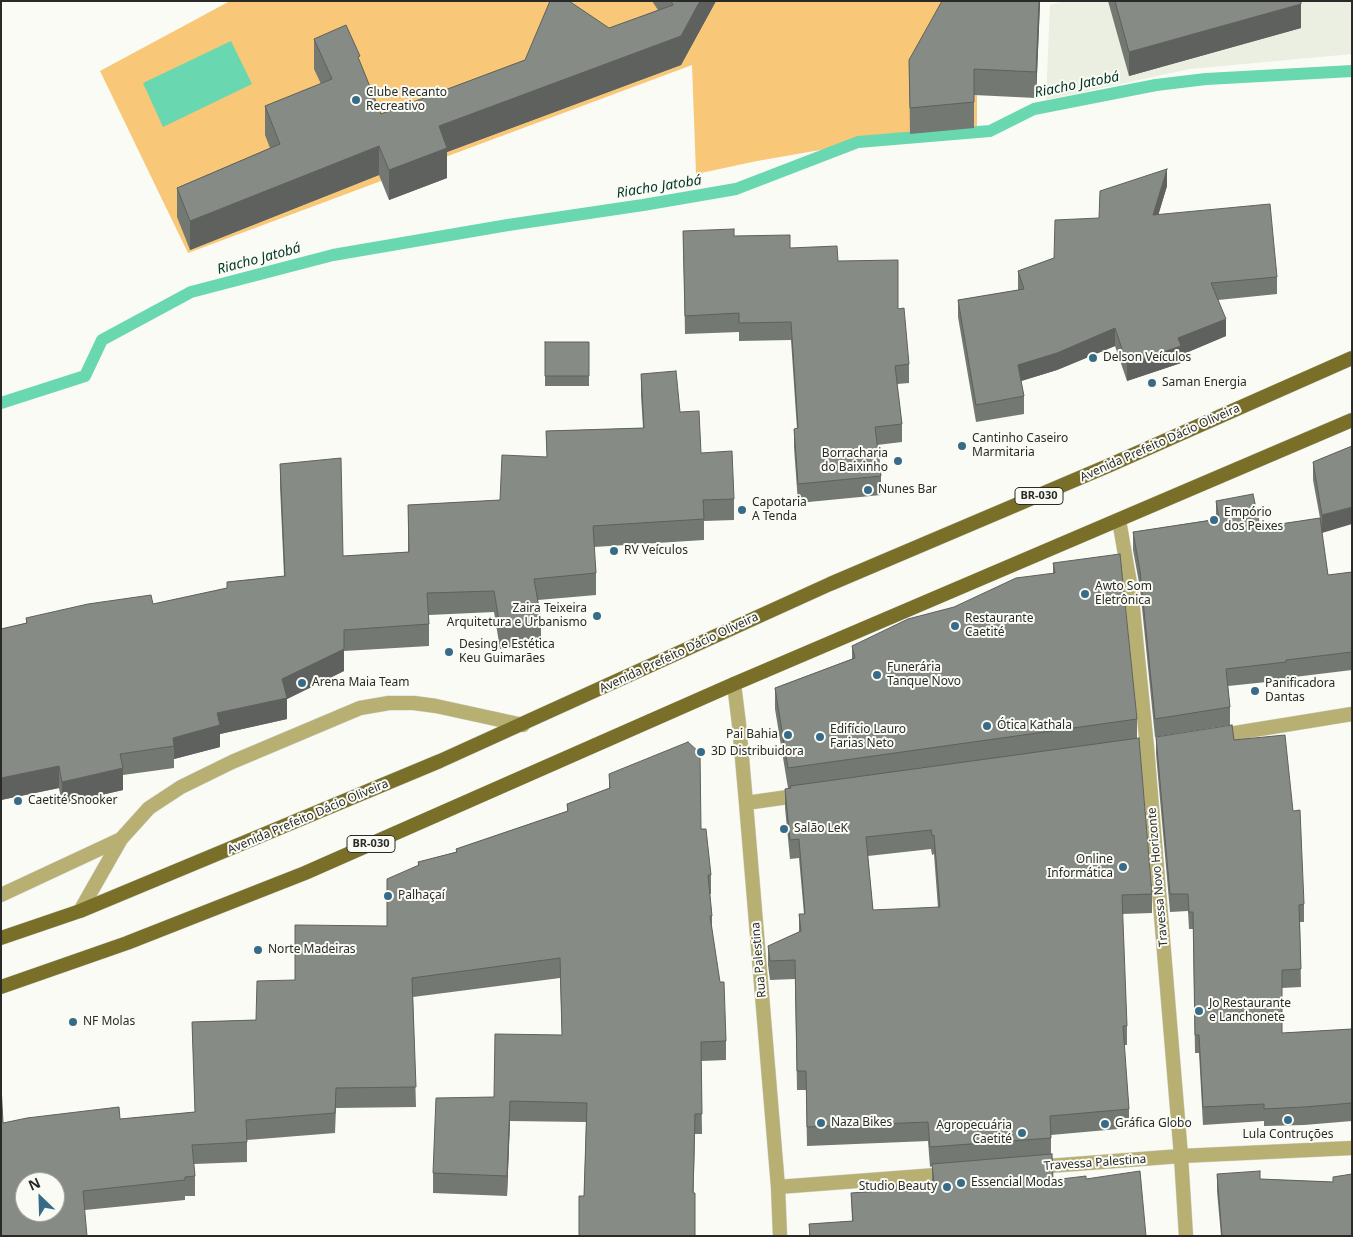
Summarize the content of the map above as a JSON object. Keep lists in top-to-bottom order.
{
  "streets": {
    "main road": ["Avenida Prefeito Dácio Oliveira", "BR-030"],
    "street": ["Travessa Novo Horizonte", "Rua Palestina", "Travessa Palestina"]
  },
  "crossings": [
    ["BR-030", "Travessa Novo Horizonte"],
    ["BR-030", "Rua Palestina"],
    ["Travessa Novo Horizonte", "Travessa Palestina"]
  ],
  "water": ["Riacho Jatobá"],
  "places": [
    "Clube Recanto Recreativo",
    "Delson Veículos",
    "Saman Energia",
    "Cantinho Caseiro Marmitaria",
    "Borracharia do Baixinho",
    "Nunes Bar",
    "Capotaria A Tenda",
    "Empório dos Peixes",
    "RV Veículos",
    "Awto Som Eletrônica",
    "Zaira Teixeira Arquitetura e Urbanismo",
    "Restaurante Caetité",
    "Desing e Estética Keu Guimarães",
    "Funerária Tanque Novo",
    "Arena Maia Team",
    "Panificadora Dantas",
    "Ótica Kathala",
    "Pai Bahia",
    "Edifício Lauro Farias Neto",
    "3D Distribuidora",
    "Caetité Snooker",
    "Salão LeK",
    "Online Informática",
    "Palhaçaí",
    "Norte Madeiras",
    "Jo Restaurante e Lanchonete",
    "NF Molas",
    "Lula Contruções",
    "Naza Bikes",
    "Gráfica Globo",
    "Agropecuária Caetité",
    "Essencial Modas",
    "Studio Beauty"
  ],
  "north": "top left"
}
